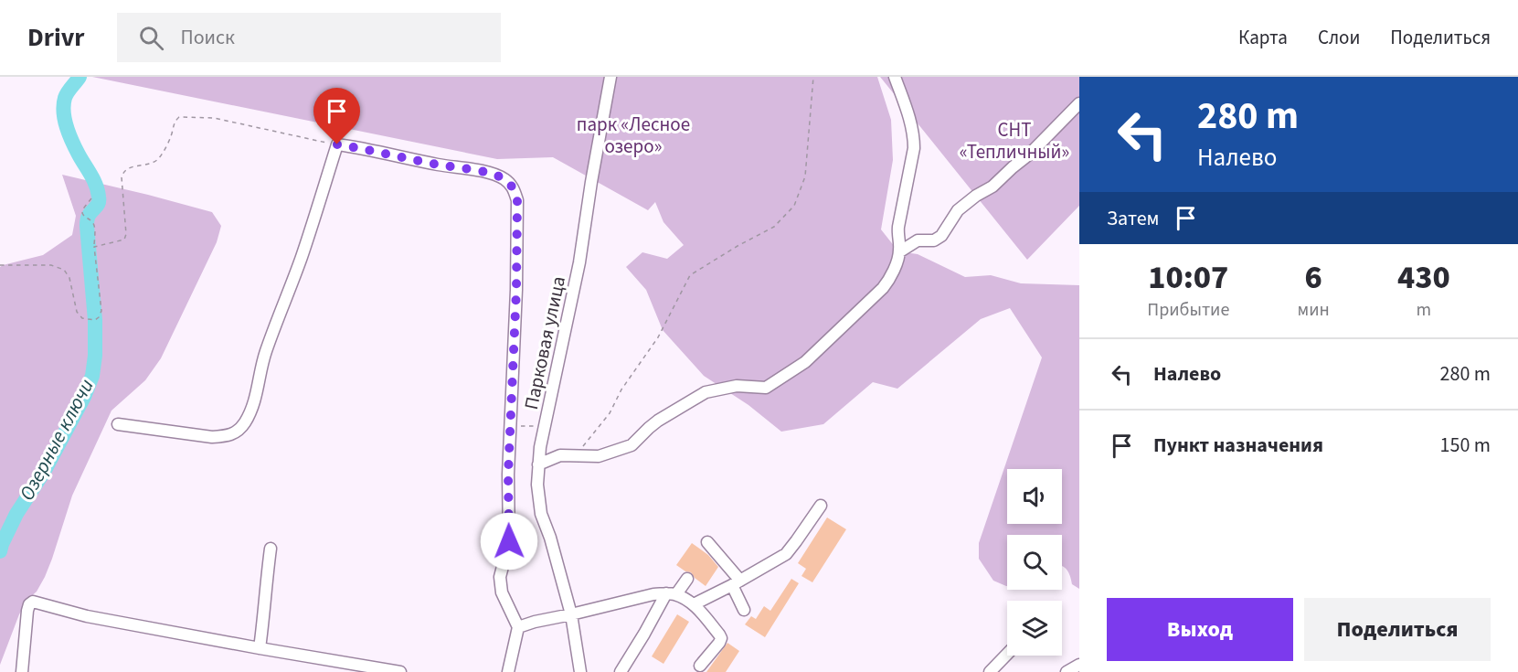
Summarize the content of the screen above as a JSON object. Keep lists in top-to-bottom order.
{
  "streets": {
    "street": ["Парковая улица"]
  },
  "water": ["Озерные ключи"],
  "parks": ["парк «Лесное озеро»", "СНТ «Тепличный»"],
  "page": {
    "header": "Drivr",
    "search": "Поиск",
    "nav": ["Карта", "Слои", "Поделиться"],
    "turn": ["280 m", "Налево"],
    "then": "Затем",
    "eta": [
      "10:07",
      "Прибытие",
      "6",
      "мин",
      "430",
      "m"
    ],
    "list": [
      {
        "name": "Налево",
        "value": "280 m"
      },
      {
        "name": "Пункт назначения",
        "value": "150 m"
      }
    ],
    "buttons": ["Выход", "Поделиться"]
  }
}
